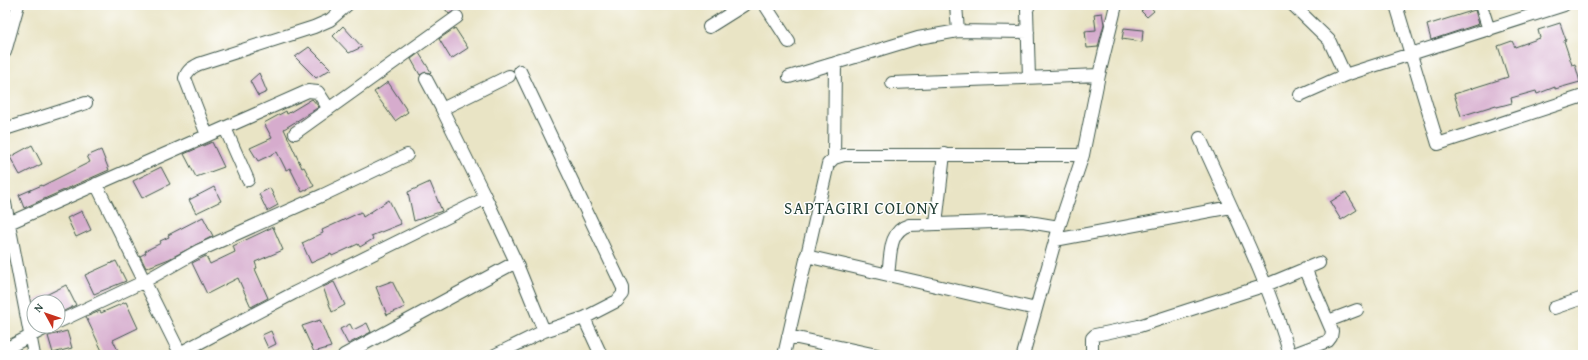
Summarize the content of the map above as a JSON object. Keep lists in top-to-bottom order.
{
  "districts": ["SAPTAGIRI COLONY"],
  "north": "top left"
}
